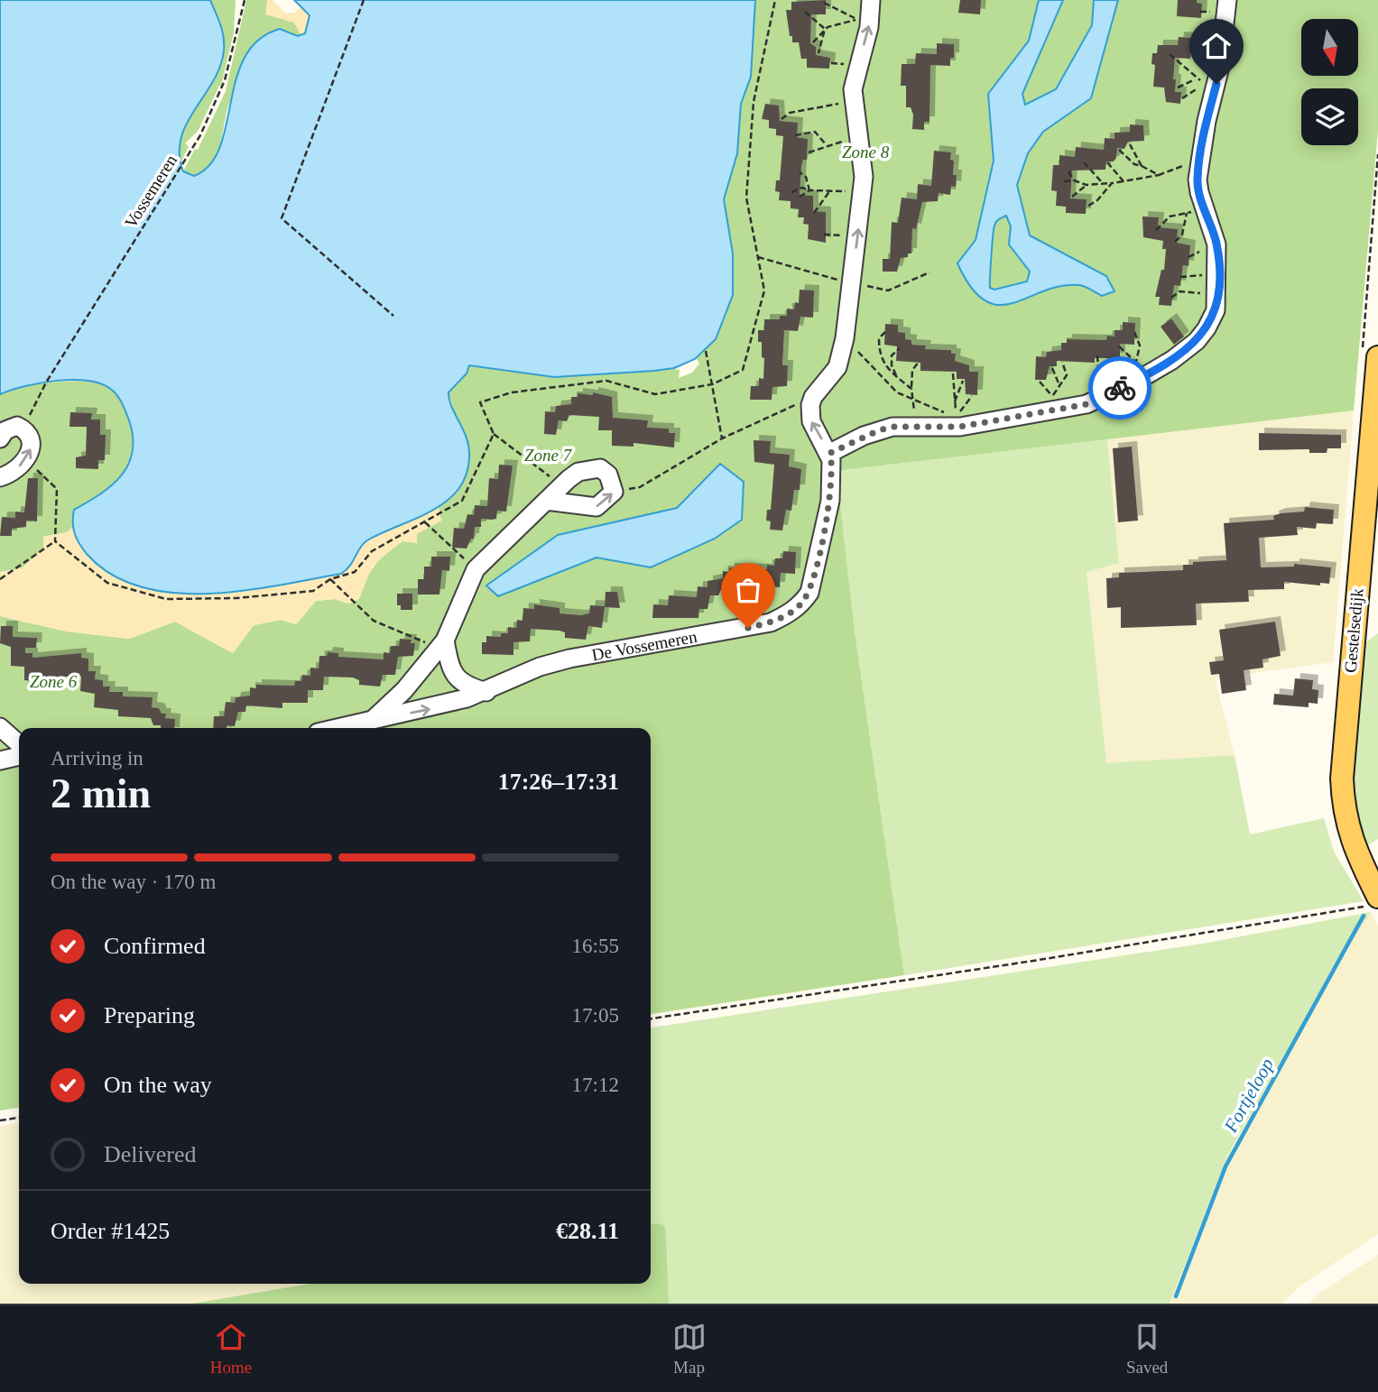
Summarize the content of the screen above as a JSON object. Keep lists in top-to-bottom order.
{
  "streets": {
    "main road": ["Gestelsedijk"],
    "lane": ["De Vossemeren"],
    "path": ["Vossemeren"]
  },
  "water": ["Fortjeloop"],
  "parks": ["Zone 8", "Zone 7", "Zone 6"],
  "north": "bottom",
  "page": {
    "heading": ["2 min", "Arriving in", "17:26–17:31"],
    "panel": ["Order #1425", "€28.11"],
    "bar": "On the way · 170 m",
    "list": [
      ["Confirmed", "16:55"],
      ["Preparing", "17:05"],
      ["On the way", "17:12"],
      "Delivered"
    ],
    "tabs": ["Home", "Map", "Saved"]
  }
}
